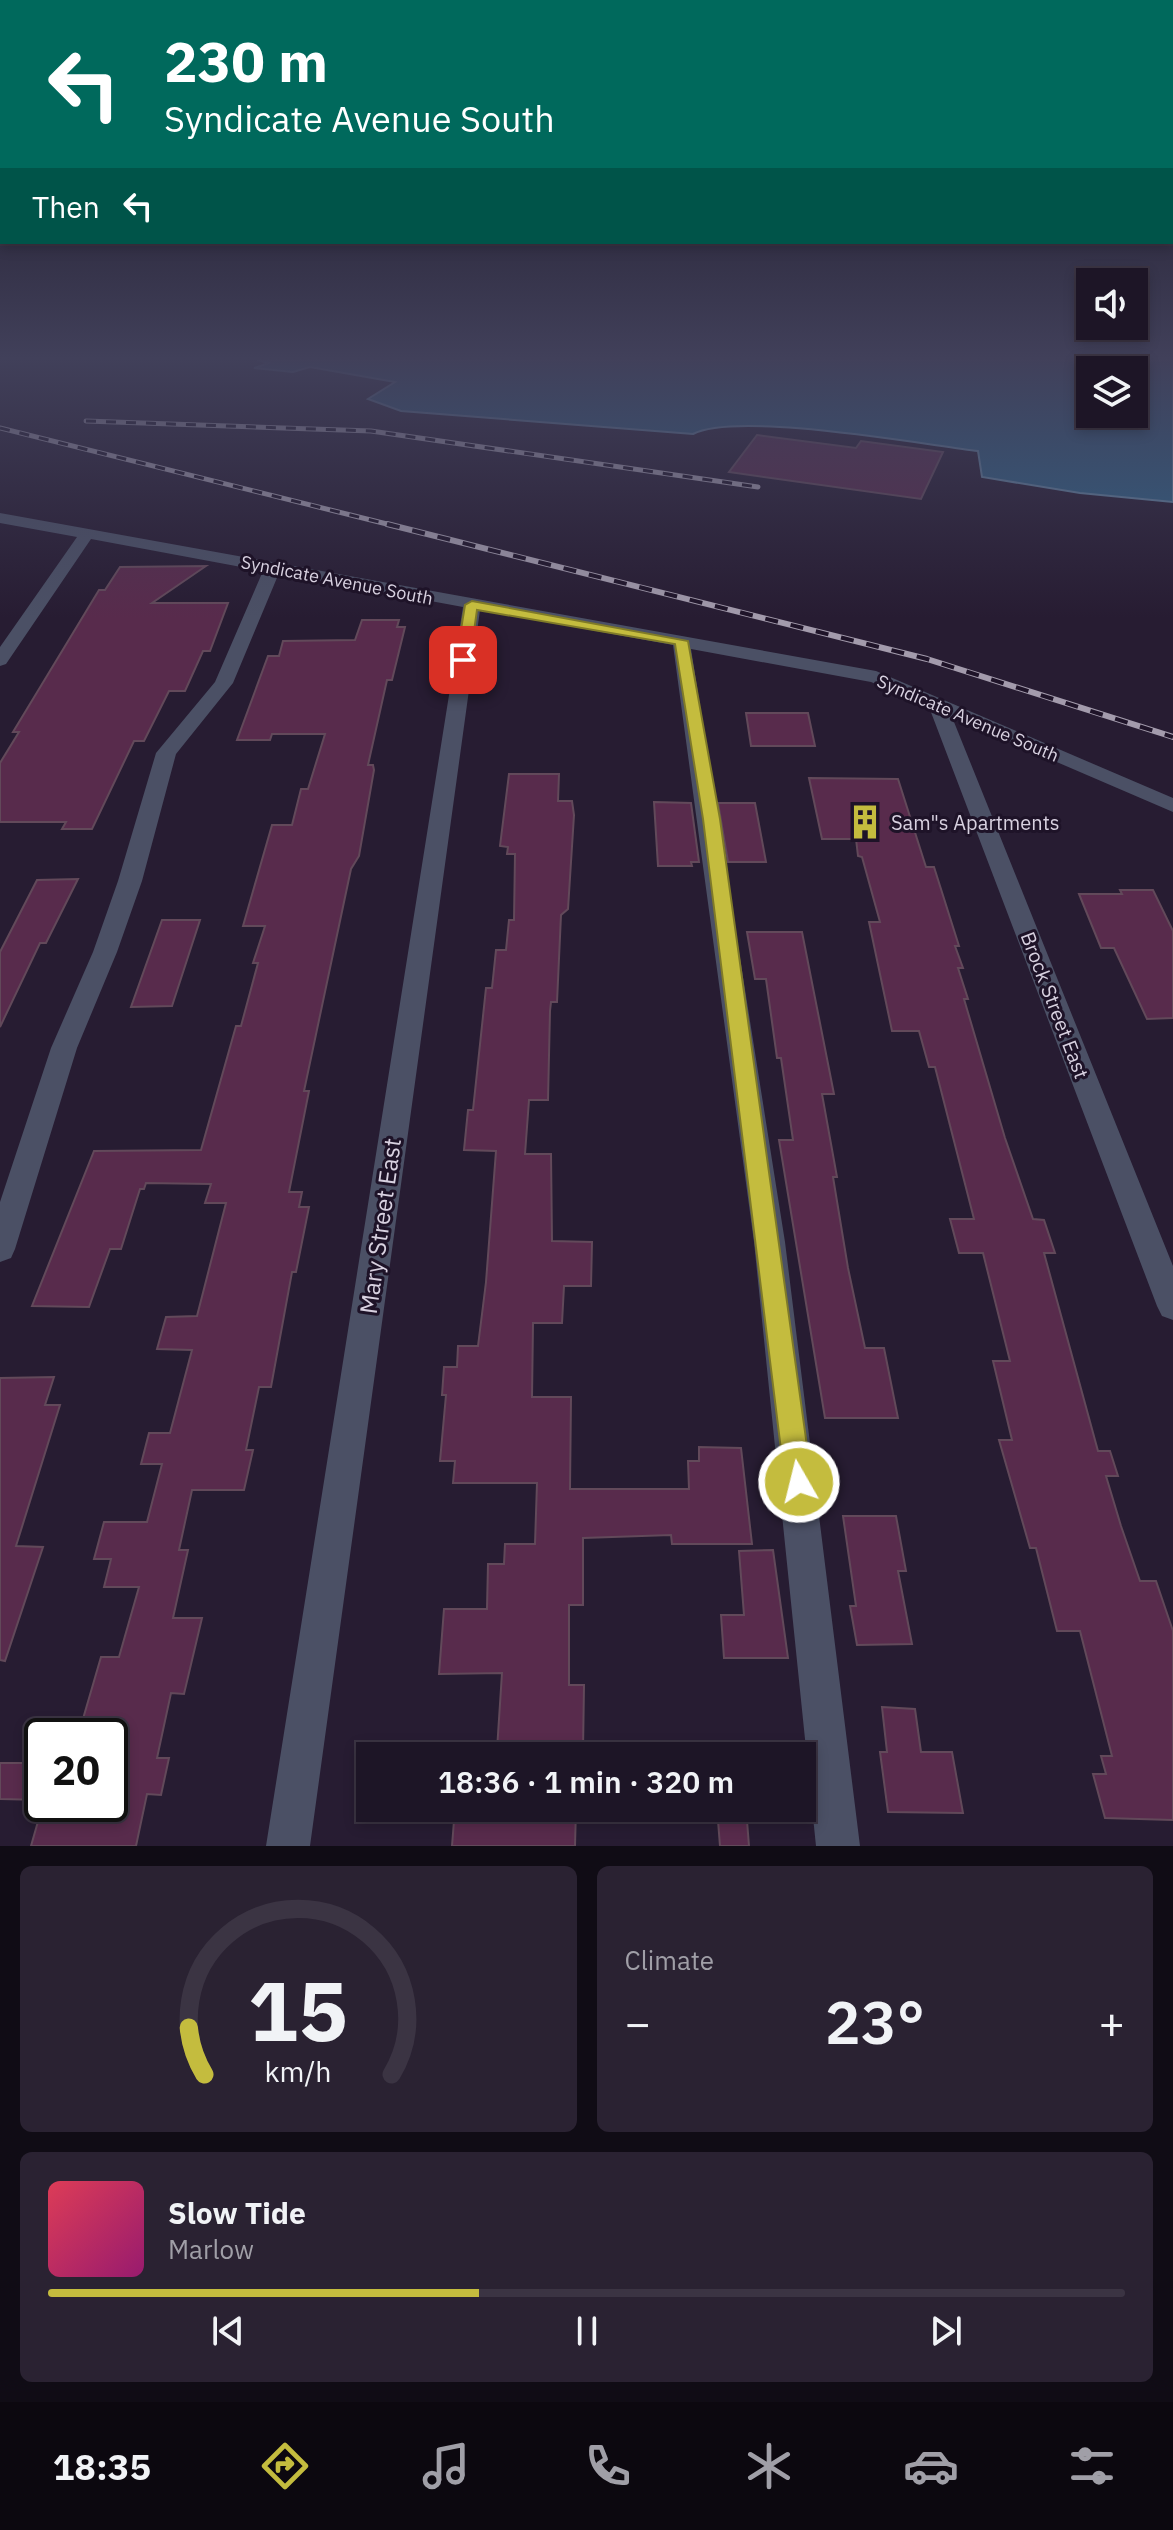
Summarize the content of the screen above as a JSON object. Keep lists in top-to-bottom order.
{
  "streets": {
    "street": ["Syndicate Avenue South", "Brock Street East", "Mary Street East"]
  },
  "crossings": [
    ["Syndicate Avenue South", "Brock Street East"],
    ["Syndicate Avenue South", "Mary Street East"]
  ],
  "places": {
    "building": ["Sam\"s Apartments"]
  },
  "page": {
    "turn": ["230 m", "Syndicate Avenue South"],
    "then": "Then",
    "limit": "20",
    "trip": "18:36 · 1 min · 320 m",
    "tile": "Climate",
    "heat": ["−", "23°", "+"],
    "song": ["Slow Tide", "Marlow"],
    "tabs": "18:35",
    "gauge": ["15", "km/h"]
  }
}
